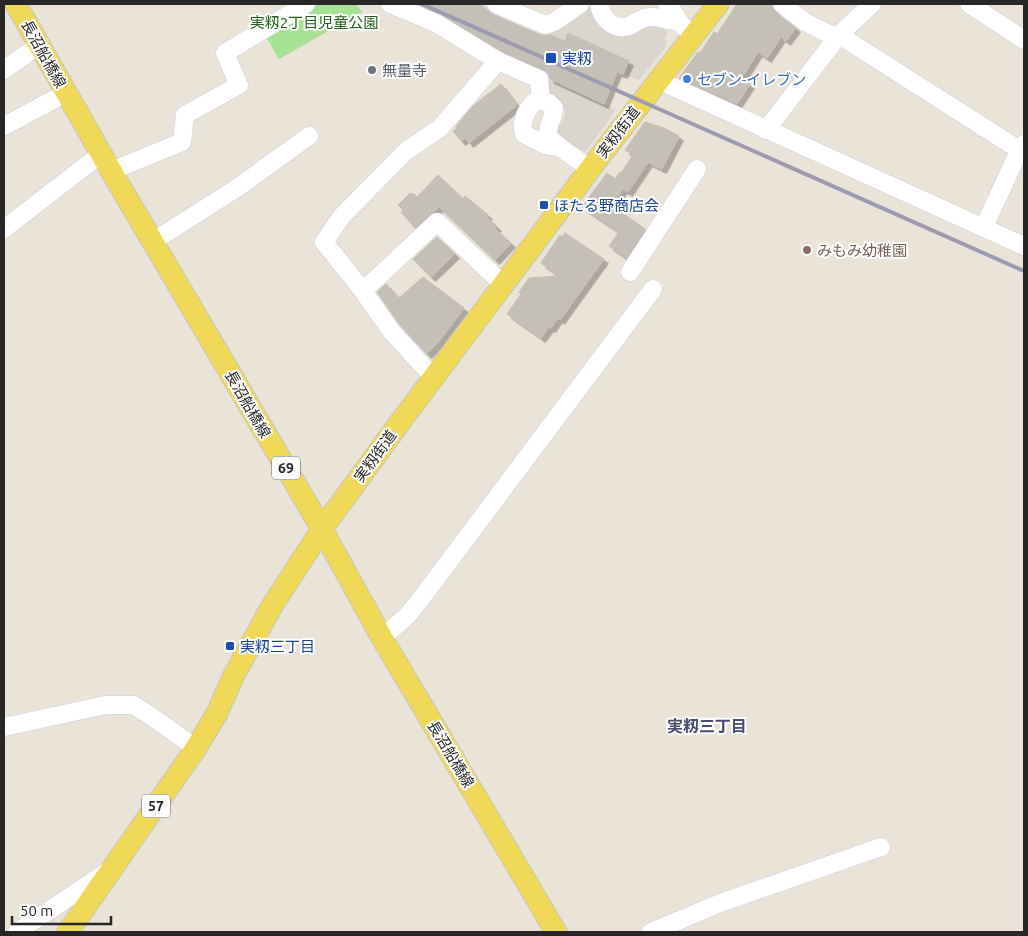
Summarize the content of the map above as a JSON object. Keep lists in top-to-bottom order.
{
  "streets": {
    "main road": [
      "長沼船橋線",
      "実籾街道",
      "69",
      "57"
    ]
  },
  "crossings": [
    ["長沼船橋線", "実籾街道"]
  ],
  "districts": ["実籾三丁目"],
  "parks": ["実籾2丁目児童公園"],
  "places": {
    "transit": ["実籾", "ほたる野商店会", "実籾三丁目"],
    "other": ["無量寺", "セブン-イレブン", "みもみ幼稚園"]
  },
  "scale_bar": "50 m"
}
